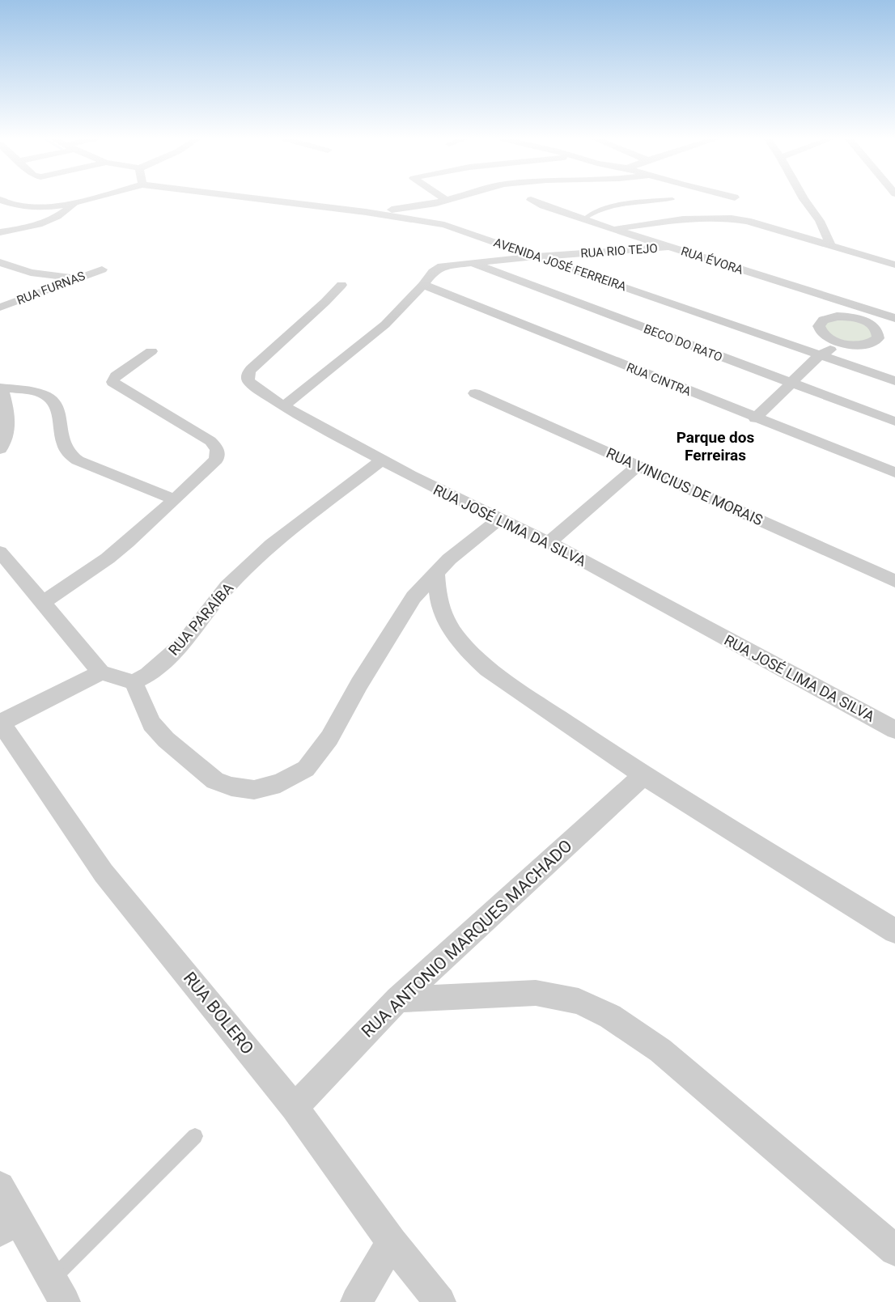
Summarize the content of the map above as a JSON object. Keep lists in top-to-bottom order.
{
  "streets": {
    "street": [
      "RUA RIO TEJO",
      "RUA ÉVORA",
      "AVENIDA JOSÉ FERREIRA",
      "RUA FURNAS",
      "BECO DO RATO",
      "RUA CINTRA",
      "RUA VINICIUS DE MORAIS",
      "RUA JOSÉ LIMA DA SILVA",
      "RUA PARAÍBA",
      "RUA ANTONIO MARQUES MACHADO",
      "RUA BOLERO"
    ]
  },
  "crossings": [
    ["RUA RIO TEJO", "RUA ÉVORA"],
    ["RUA RIO TEJO", "AVENIDA JOSÉ FERREIRA"],
    ["RUA RIO TEJO", "BECO DO RATO"],
    ["RUA RIO TEJO", "RUA CINTRA"],
    ["RUA RIO TEJO", "RUA JOSÉ LIMA DA SILVA"],
    ["RUA JOSÉ LIMA DA SILVA", "RUA PARAÍBA"],
    ["RUA ANTONIO MARQUES MACHADO", "RUA BOLERO"]
  ],
  "districts": ["Parque dos Ferreiras"]
}
